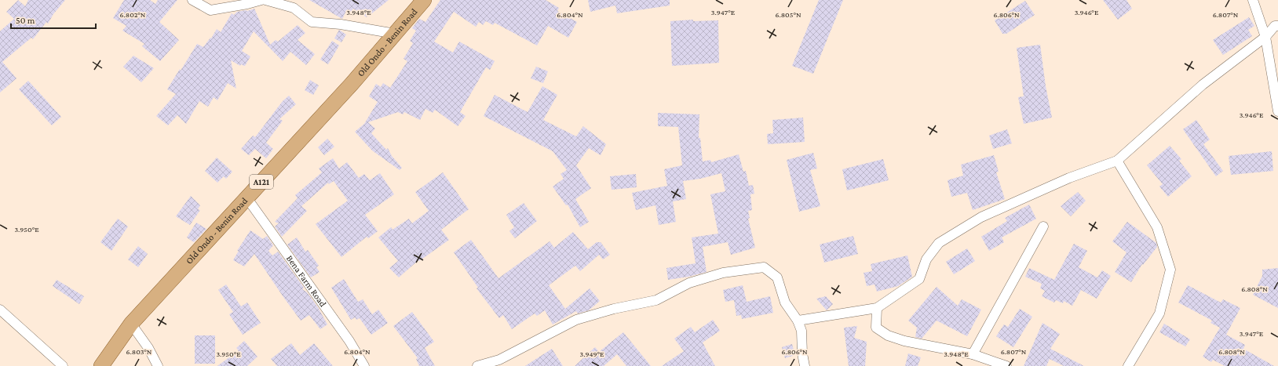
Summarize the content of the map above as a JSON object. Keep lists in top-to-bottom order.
{
  "streets": {
    "main road": ["Old Ondo - Benin Road", "A121"],
    "street": ["Bena Farm Road"]
  },
  "crossings": [
    ["Old Ondo - Benin Road", "Bena Farm Road"]
  ],
  "scale_bar": "50 m",
  "coordinates": [
    "3.948°E",
    "3.947°E",
    "3.946°E",
    "6.802°N",
    "6.804°N",
    "6.805°N",
    "6.806°N",
    "6.807°N",
    "3.950°E",
    "6.808°N",
    "6.803°N",
    "3.949°E"
  ]
}
